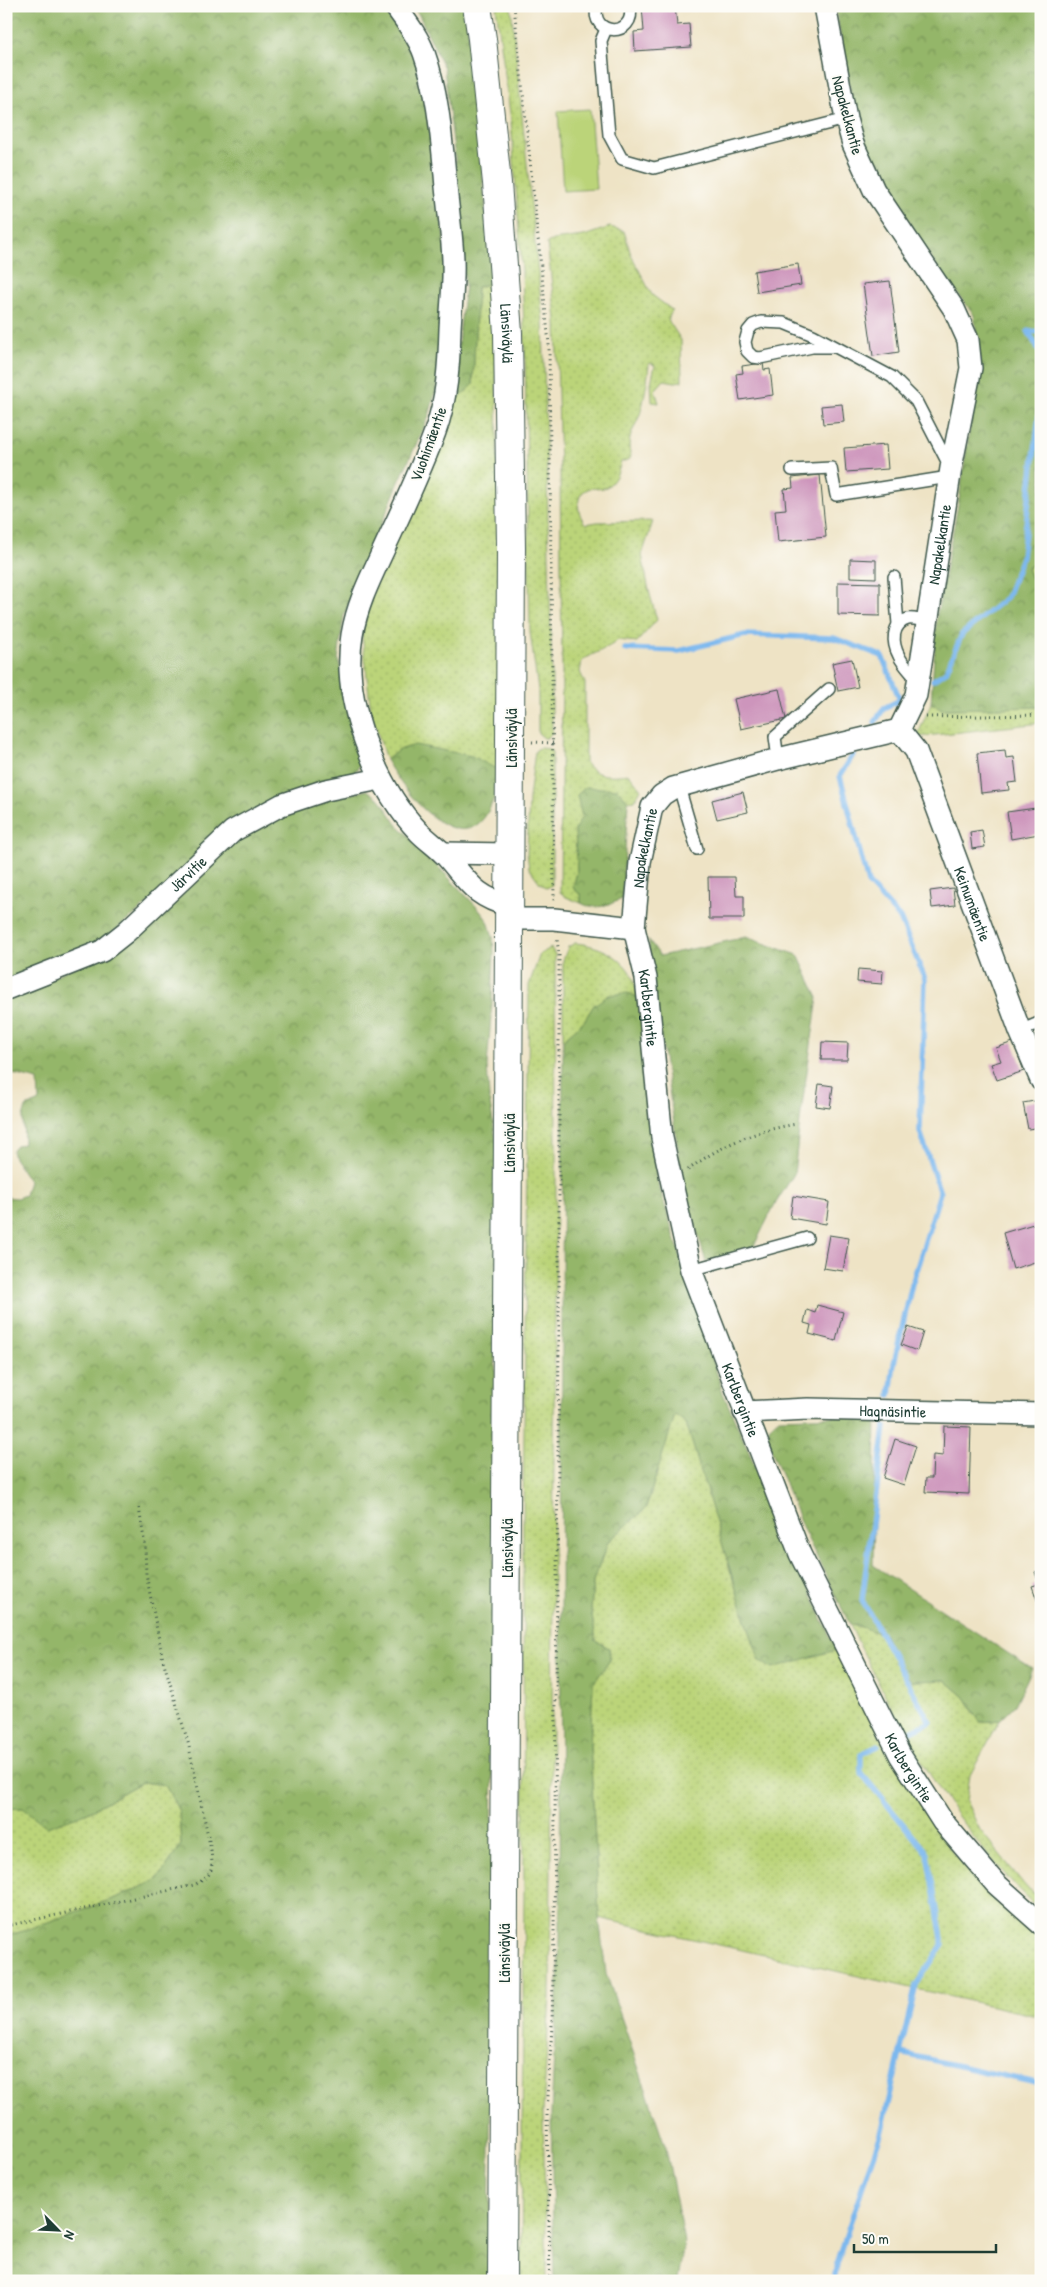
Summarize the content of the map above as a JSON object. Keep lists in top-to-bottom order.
{
  "streets": {
    "main road": ["Länsiväylä"],
    "street": [
      "Napakelkantie",
      "Vuohimäentie",
      "Järvitie",
      "Keinumäentie",
      "Karlbergintie",
      "Hagnäsintie"
    ]
  },
  "crossings": [
    ["Napakelkantie", "Keinumäentie"],
    ["Napakelkantie", "Karlbergintie"],
    ["Länsiväylä", "Vuohimäentie"],
    ["Vuohimäentie", "Järvitie"],
    ["Karlbergintie", "Hagnäsintie"]
  ],
  "scale_bar": "50 m",
  "north": "bottom right"
}
